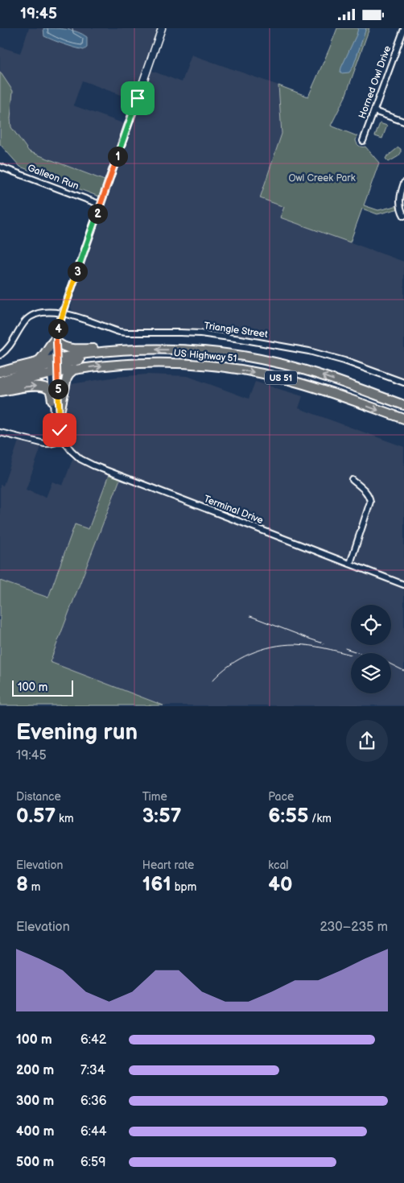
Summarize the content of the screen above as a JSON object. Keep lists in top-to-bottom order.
{
  "streets": {
    "main road": ["US Highway 51", "US 51"],
    "street": [
      "Horned Owl Drive",
      "Galleon Run",
      "Triangle Street",
      "Terminal Drive"
    ]
  },
  "crossings": [
    ["US Highway 51", "US 51"],
    ["US Highway 51", "Terminal Drive"],
    ["US 51", "Terminal Drive"]
  ],
  "parks": ["Owl Creek Park"],
  "scale_bar": "100 m",
  "page": {
    "status": "19:45",
    "pins": [
      "1",
      "2",
      "3",
      "4",
      "5"
    ],
    "scale": "100 m",
    "heading": ["Evening run", "19:45"],
    "stats": [
      ["Distance", "0.57 km"],
      ["Time", "3:57"],
      ["Pace", "6:55 /km"],
      ["Elevation", "8 m"],
      ["Heart rate", "161 bpm"],
      ["kcal", "40"]
    ],
    "chart": ["Elevation", "230–235 m"],
    "list": [
      {
        "name": "100 m",
        "note": "6:42"
      },
      {
        "name": "200 m",
        "note": "7:34"
      },
      {
        "name": "300 m",
        "note": "6:36"
      },
      {
        "name": "400 m",
        "note": "6:44"
      },
      {
        "name": "500 m",
        "note": "6:59"
      }
    ]
  }
}
